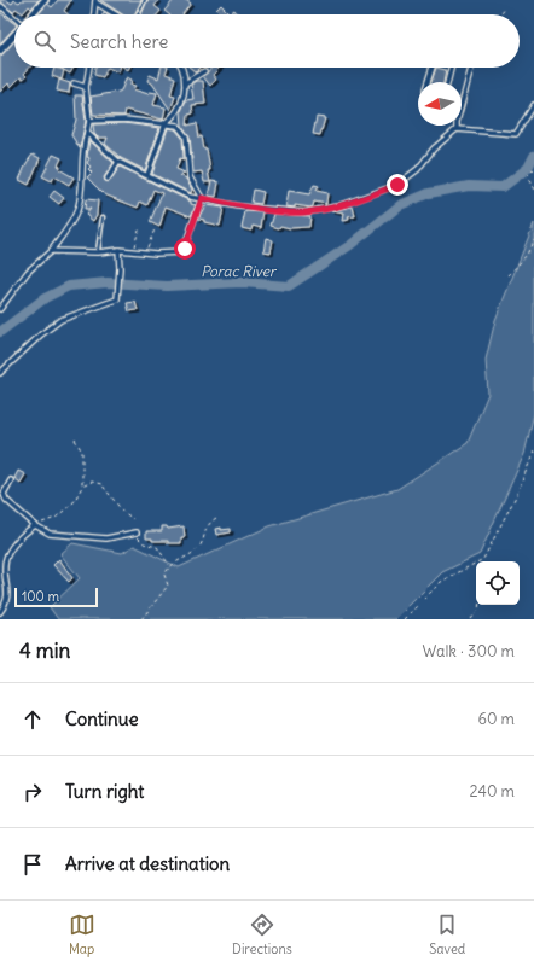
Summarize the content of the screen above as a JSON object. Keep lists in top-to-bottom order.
{
  "water": ["Porac River"],
  "scale_bar": "100 m",
  "north": "left",
  "page": {
    "search": "Search here",
    "scale": "100 m",
    "heading": ["4 min", "Walk · 300 m"],
    "list": [
      ["Continue", "60 m"],
      ["Turn right", "240 m"],
      "Arrive at destination"
    ],
    "nav": ["Map", "Directions", "Saved"]
  }
}
